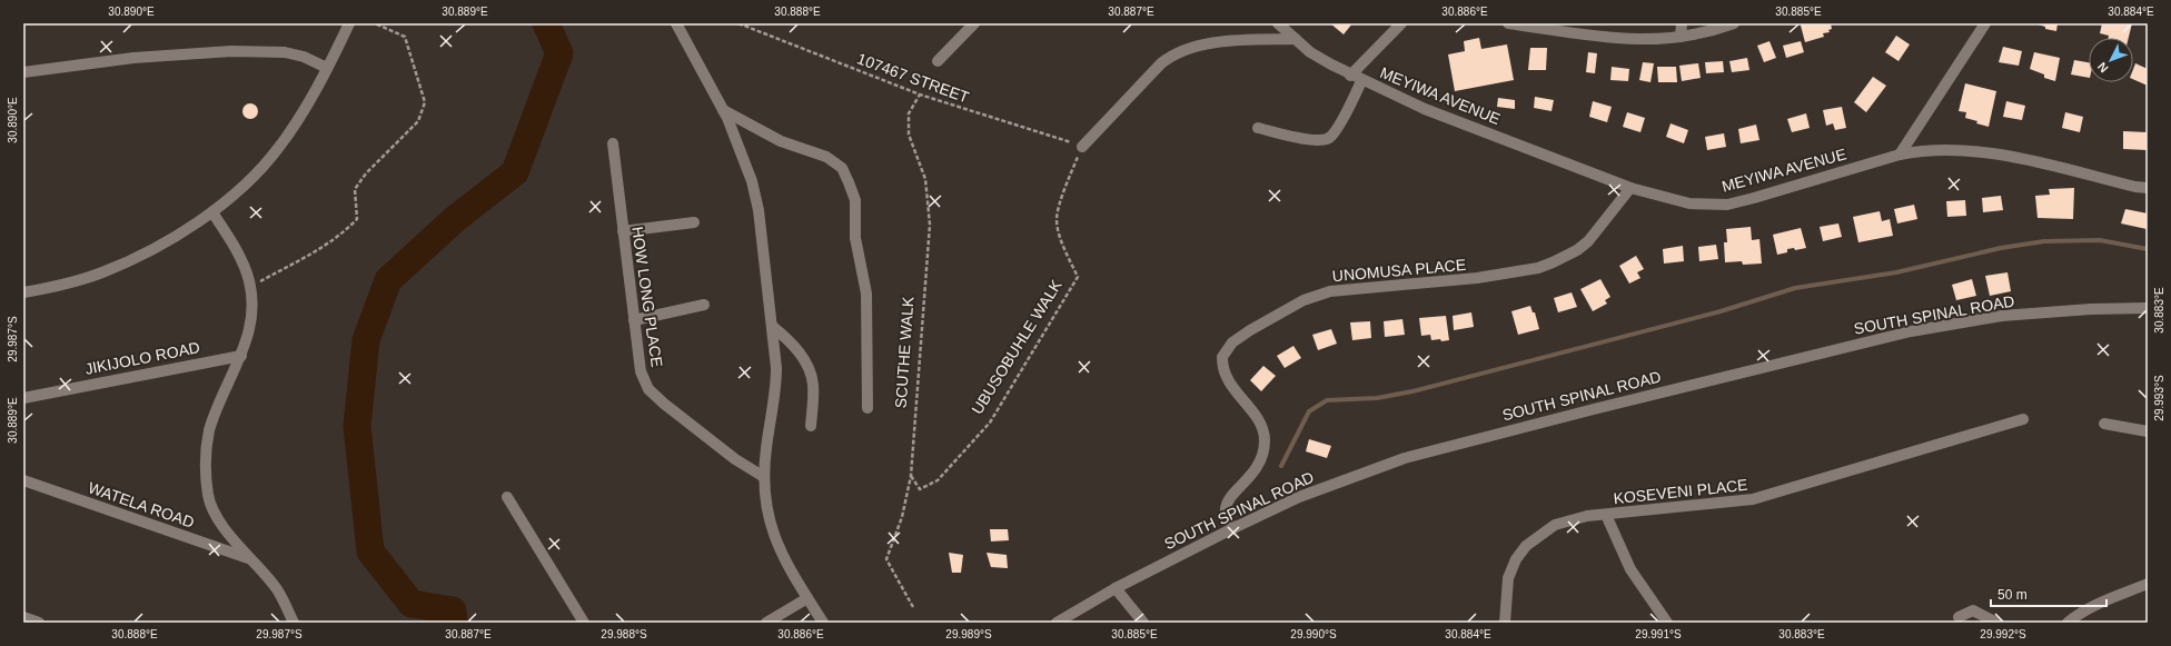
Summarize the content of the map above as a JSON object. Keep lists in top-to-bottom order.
{
  "streets": {
    "street": [
      "MEYIWA AVENUE",
      "UNOMUSA PLACE",
      "HOW LONG PLACE",
      "SOUTH SPINAL ROAD",
      "JIKIJOLO ROAD",
      "KOSEVENI PLACE",
      "WATELA ROAD"
    ],
    "path": ["107467 STREET", "UBUSOBUHLE WALK", "SCUTHE WALK"]
  },
  "crossings": [
    ["107467 STREET", "UBUSOBUHLE WALK"],
    ["107467 STREET", "SCUTHE WALK"],
    ["MEYIWA AVENUE", "UNOMUSA PLACE"],
    ["UNOMUSA PLACE", "SOUTH SPINAL ROAD"],
    ["UBUSOBUHLE WALK", "SCUTHE WALK"]
  ],
  "scale_bar": "50 m",
  "north": "bottom left",
  "coordinates": [
    "30.890°E",
    "30.889°E",
    "30.888°E",
    "30.887°E",
    "30.886°E",
    "30.885°E",
    "30.884°E",
    "30.883°E",
    "29.987°S",
    "29.993°S",
    "29.988°S",
    "29.989°S",
    "29.990°S",
    "29.991°S",
    "29.992°S"
  ]
}
